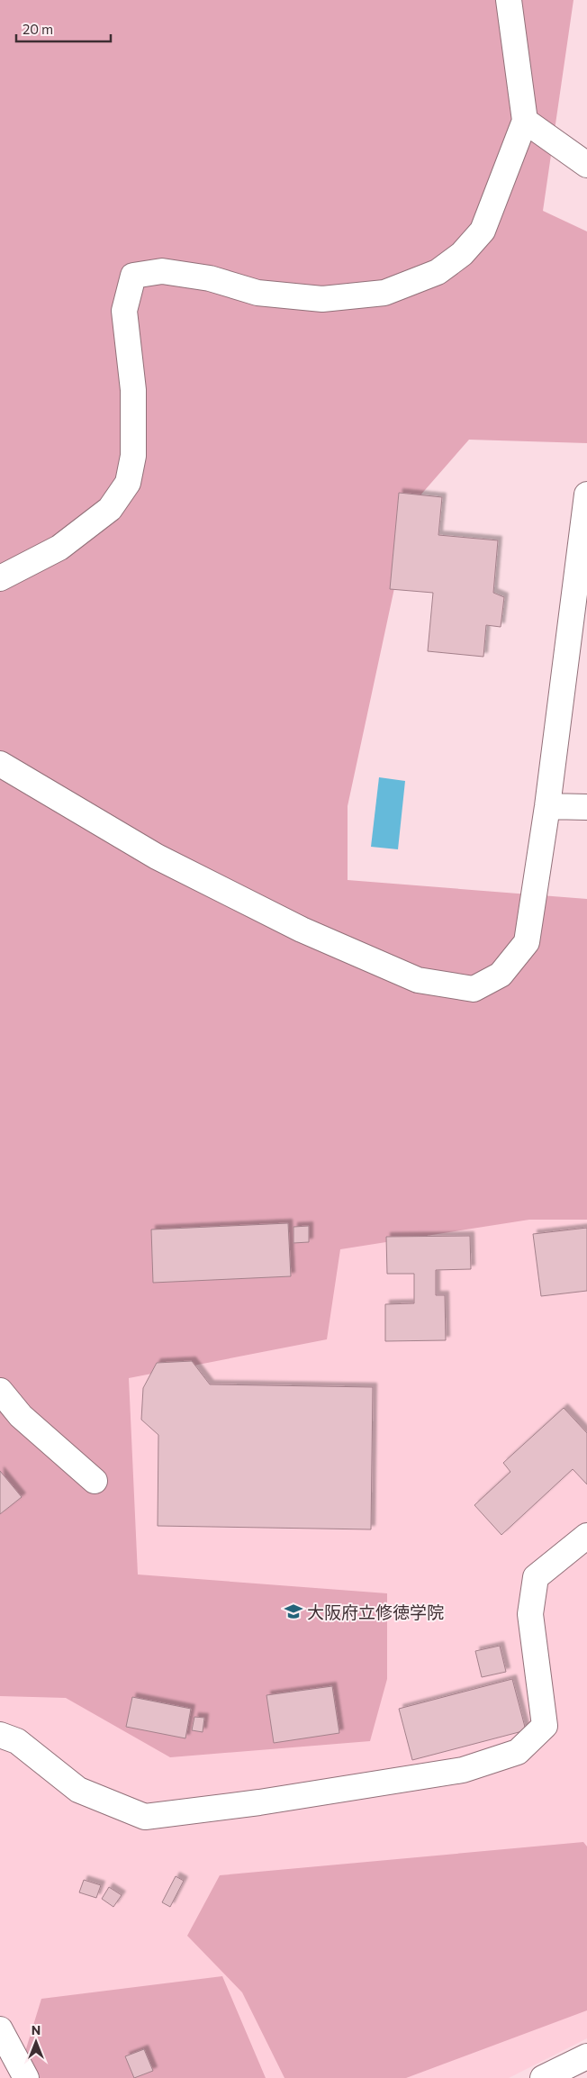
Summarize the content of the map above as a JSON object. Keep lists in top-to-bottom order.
{
  "places": {
    "school or university": ["大阪府立修徳学院"]
  },
  "scale_bar": "20 m",
  "north": "top"
}
